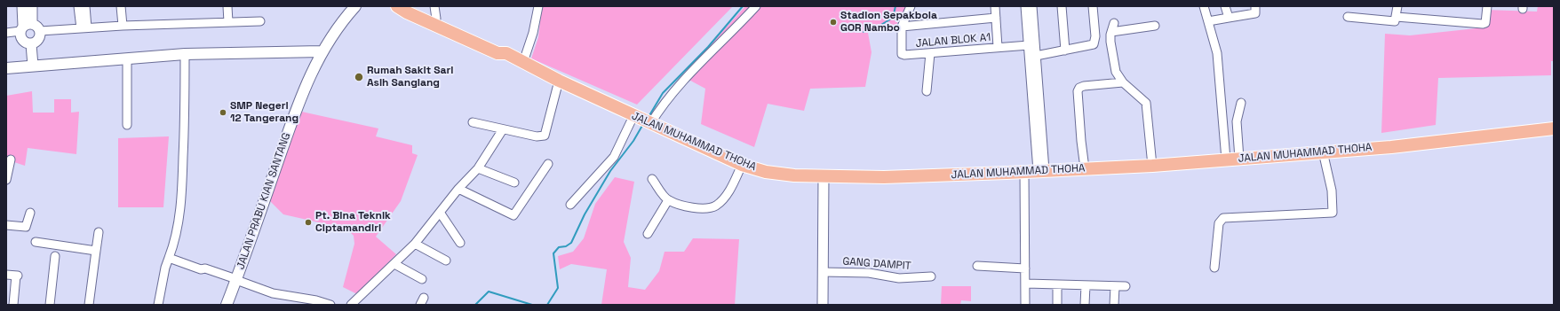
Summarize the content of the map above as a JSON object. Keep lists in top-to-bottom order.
{
  "streets": {
    "main road": ["JALAN MUHAMMAD THOHA", "JALAN PRABU KIAN SANTANG"],
    "street": ["JALAN BLOK A1", "GANG DAMPIT"]
  },
  "places": [
    "Stadion Sepakbola GOR Nambo",
    "Rumah Sakit Sari Asih Sangiang",
    "SMP Negeri 12 Tangerang",
    "Pt. Bina Teknik Ciptamandiri"
  ]
}
